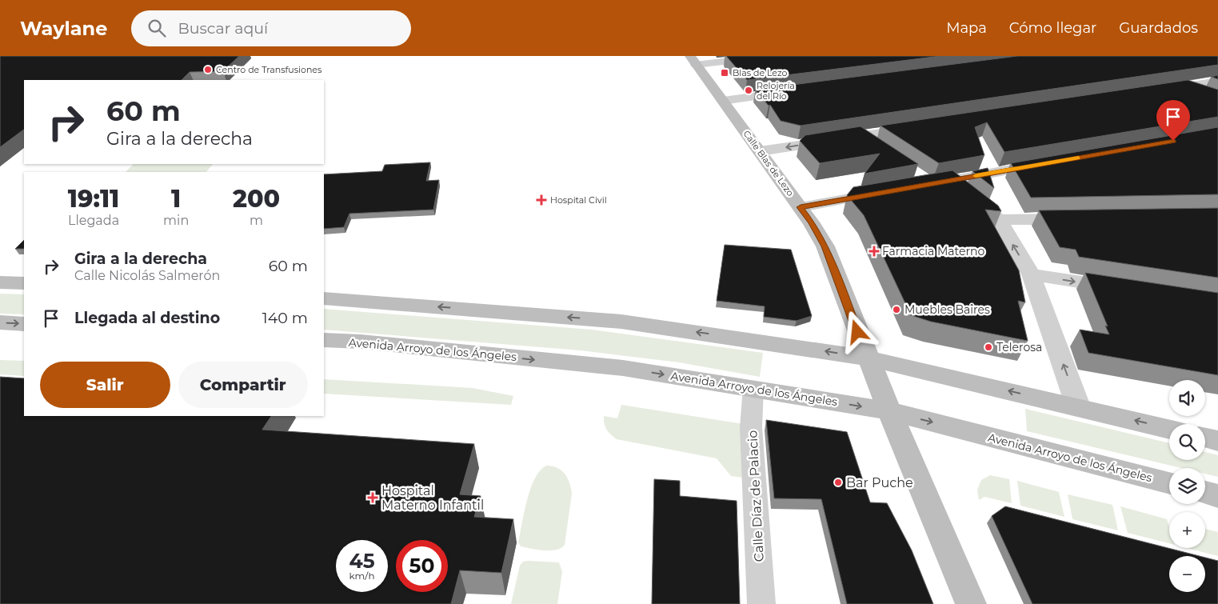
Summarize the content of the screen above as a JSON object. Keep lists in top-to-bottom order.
{
  "streets": {
    "main road": ["Calle Blas de Lezo", "Avenida Arroyo de los Ángeles"],
    "street": ["Calle Díaz de Palacio"]
  },
  "crossings": [
    ["Calle Blas de Lezo", "Avenida Arroyo de los Ángeles"],
    ["Avenida Arroyo de los Ángeles", "Calle Díaz de Palacio"]
  ],
  "places": {
    "other": [
      "Centro de Transfusiones",
      "Relojería del Río",
      "Muebles Baires",
      "Telerosa",
      "Bar Puche"
    ],
    "transit": ["Blas de Lezo"],
    "health": ["Hospital Civil", "Farmacia Materno", "Hospital Materno Infantil"]
  },
  "page": {
    "header": "Waylane",
    "search": "Buscar aquí",
    "nav": ["Mapa", "Cómo llegar", "Guardados"],
    "turn": ["60 m", "Gira a la derecha"],
    "eta": [
      "19:11",
      "Llegada",
      "1",
      "min",
      "200",
      "m"
    ],
    "list": [
      {
        "name": "Gira a la derecha",
        "note": "Calle Nicolás Salmerón",
        "value": "60 m"
      },
      {
        "name": "Llegada al destino",
        "value": "140 m"
      }
    ],
    "buttons": ["Salir", "Compartir"],
    "map_buttons": ["+", "−"],
    "speed": "45 km/h",
    "limit": "50"
  }
}
